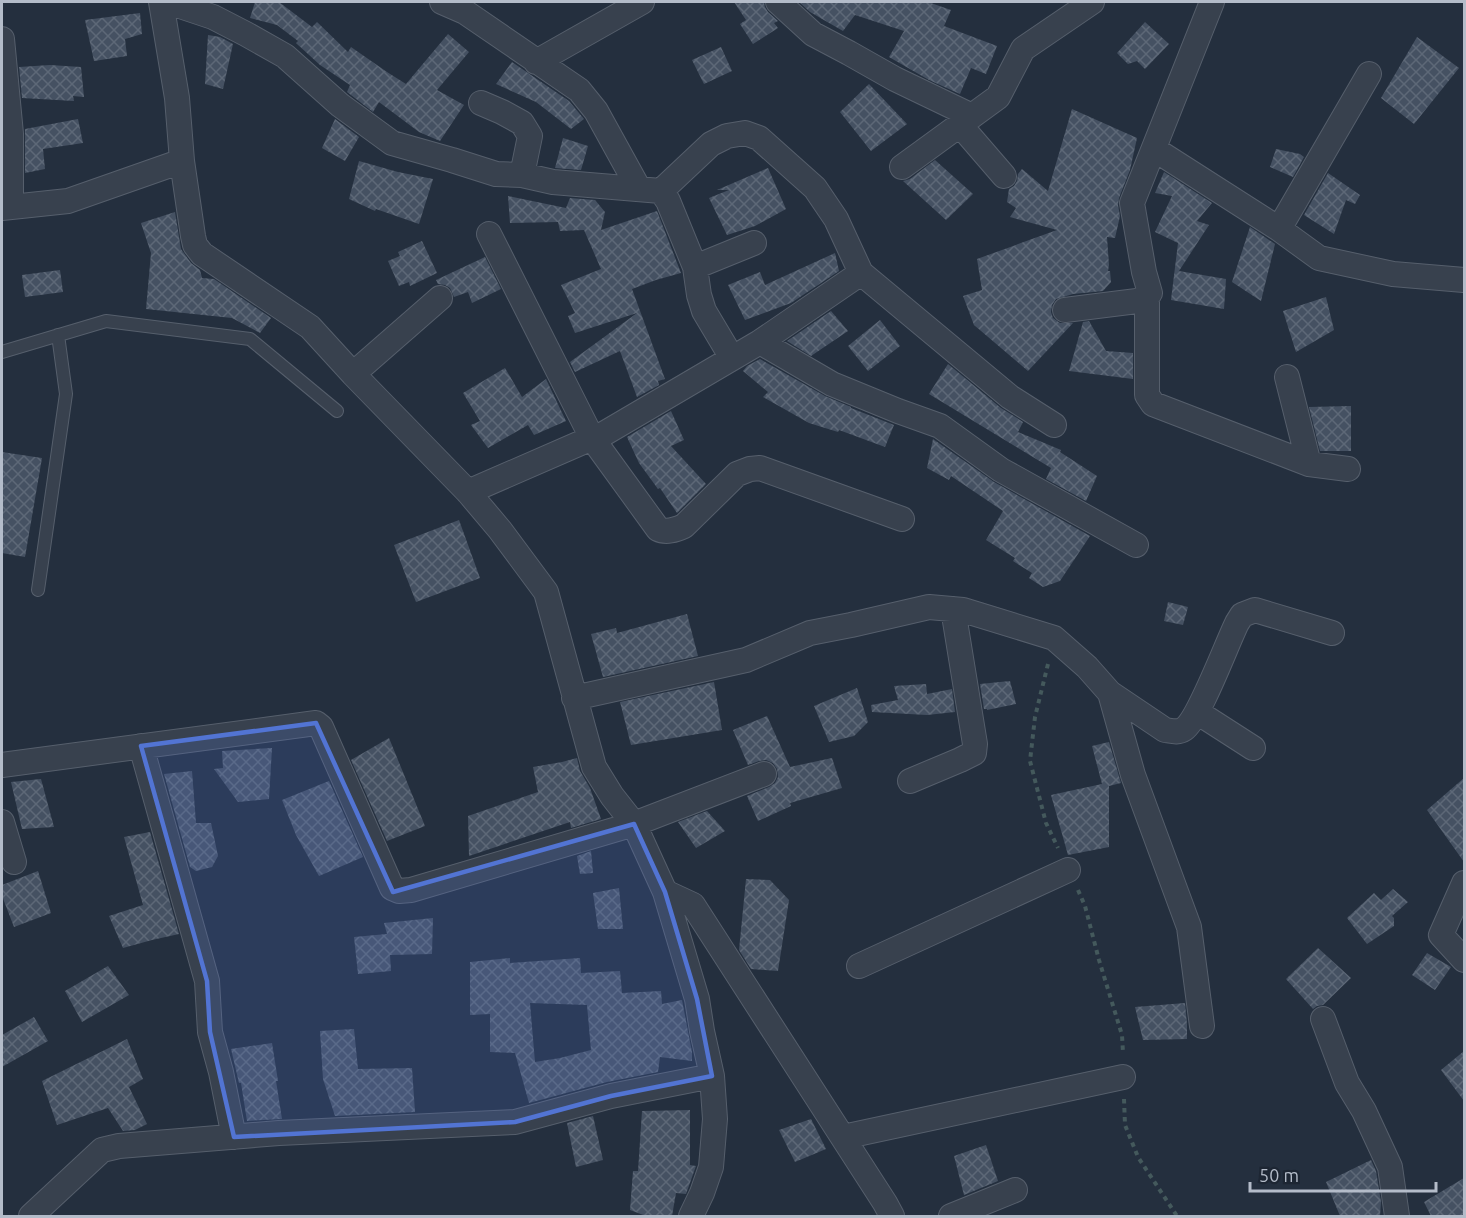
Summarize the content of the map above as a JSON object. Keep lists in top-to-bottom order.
{
  "scale_bar": "50 m"
}
